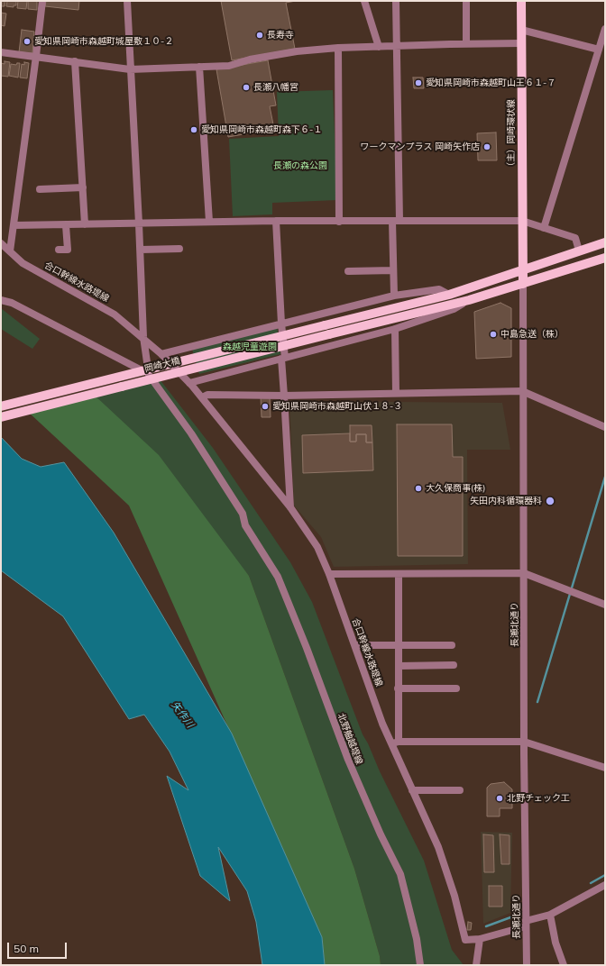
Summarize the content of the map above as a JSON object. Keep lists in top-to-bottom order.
{
  "streets": {
    "main road": ["（主）岡崎環状線", "岡崎大橋"],
    "street": ["合口幹線水路堤線", "長瀬北通り", "北野舳越堤線"]
  },
  "crossings": [
    ["（主）岡崎環状線", "長瀬北通り"]
  ],
  "water": ["矢作川"],
  "parks": ["長瀬の森公園", "森越児童遊園"],
  "places": [
    "長寿寺",
    "愛知県岡崎市森越町城屋敷１０‐２",
    "愛知県岡崎市森越町山王６１‐７",
    "長瀬八幡宮",
    "愛知県岡崎市森越町森下６‐１",
    "ワークマンプラス 岡崎矢作店",
    "中島急送（株）",
    "愛知県岡崎市森越町山伏１８‐３",
    "大久保商事(株)",
    "矢田内科循環器科",
    "北野チェック工"
  ],
  "scale_bar": "50 m"
}
